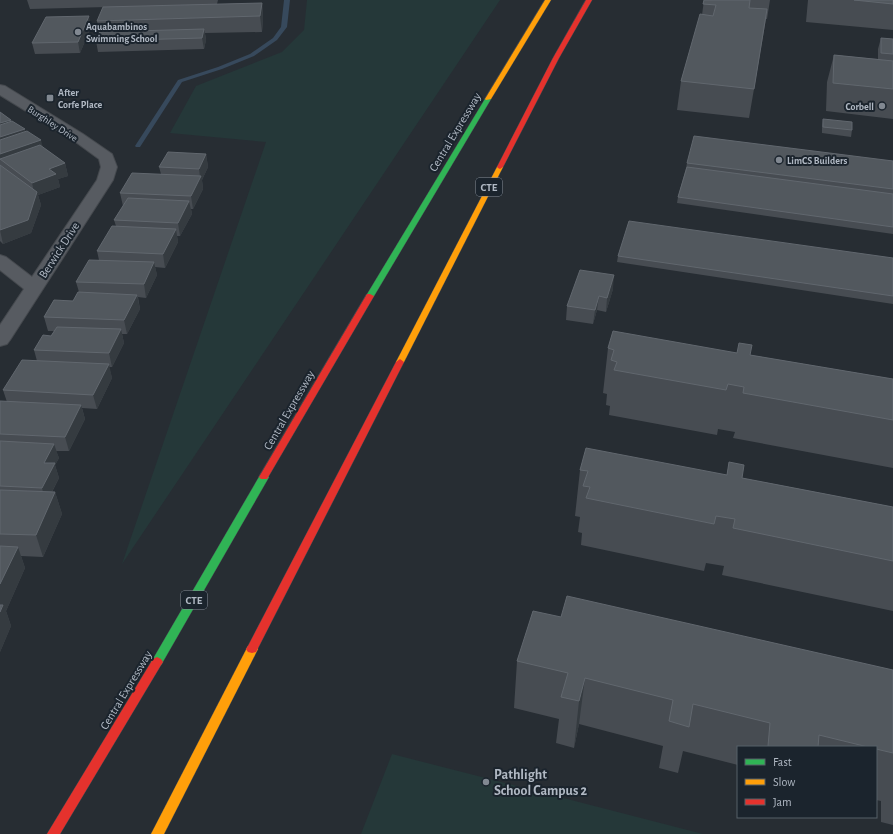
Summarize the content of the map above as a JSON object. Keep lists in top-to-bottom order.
{
  "streets": {
    "highway": ["Central Expressway", "CTE"],
    "street": ["Burghley Drive", "Berwick Drive"]
  },
  "crossings": [
    ["Burghley Drive", "Berwick Drive"]
  ],
  "places": {
    "other": [
      "Aquabambinos Swimming School",
      "Corbell",
      "LimCS Builders",
      "Pathlight School Campus 2"
    ],
    "transit": ["After Corfe Place"]
  },
  "legend": ["Fast", "Slow", "Jam"]
}
